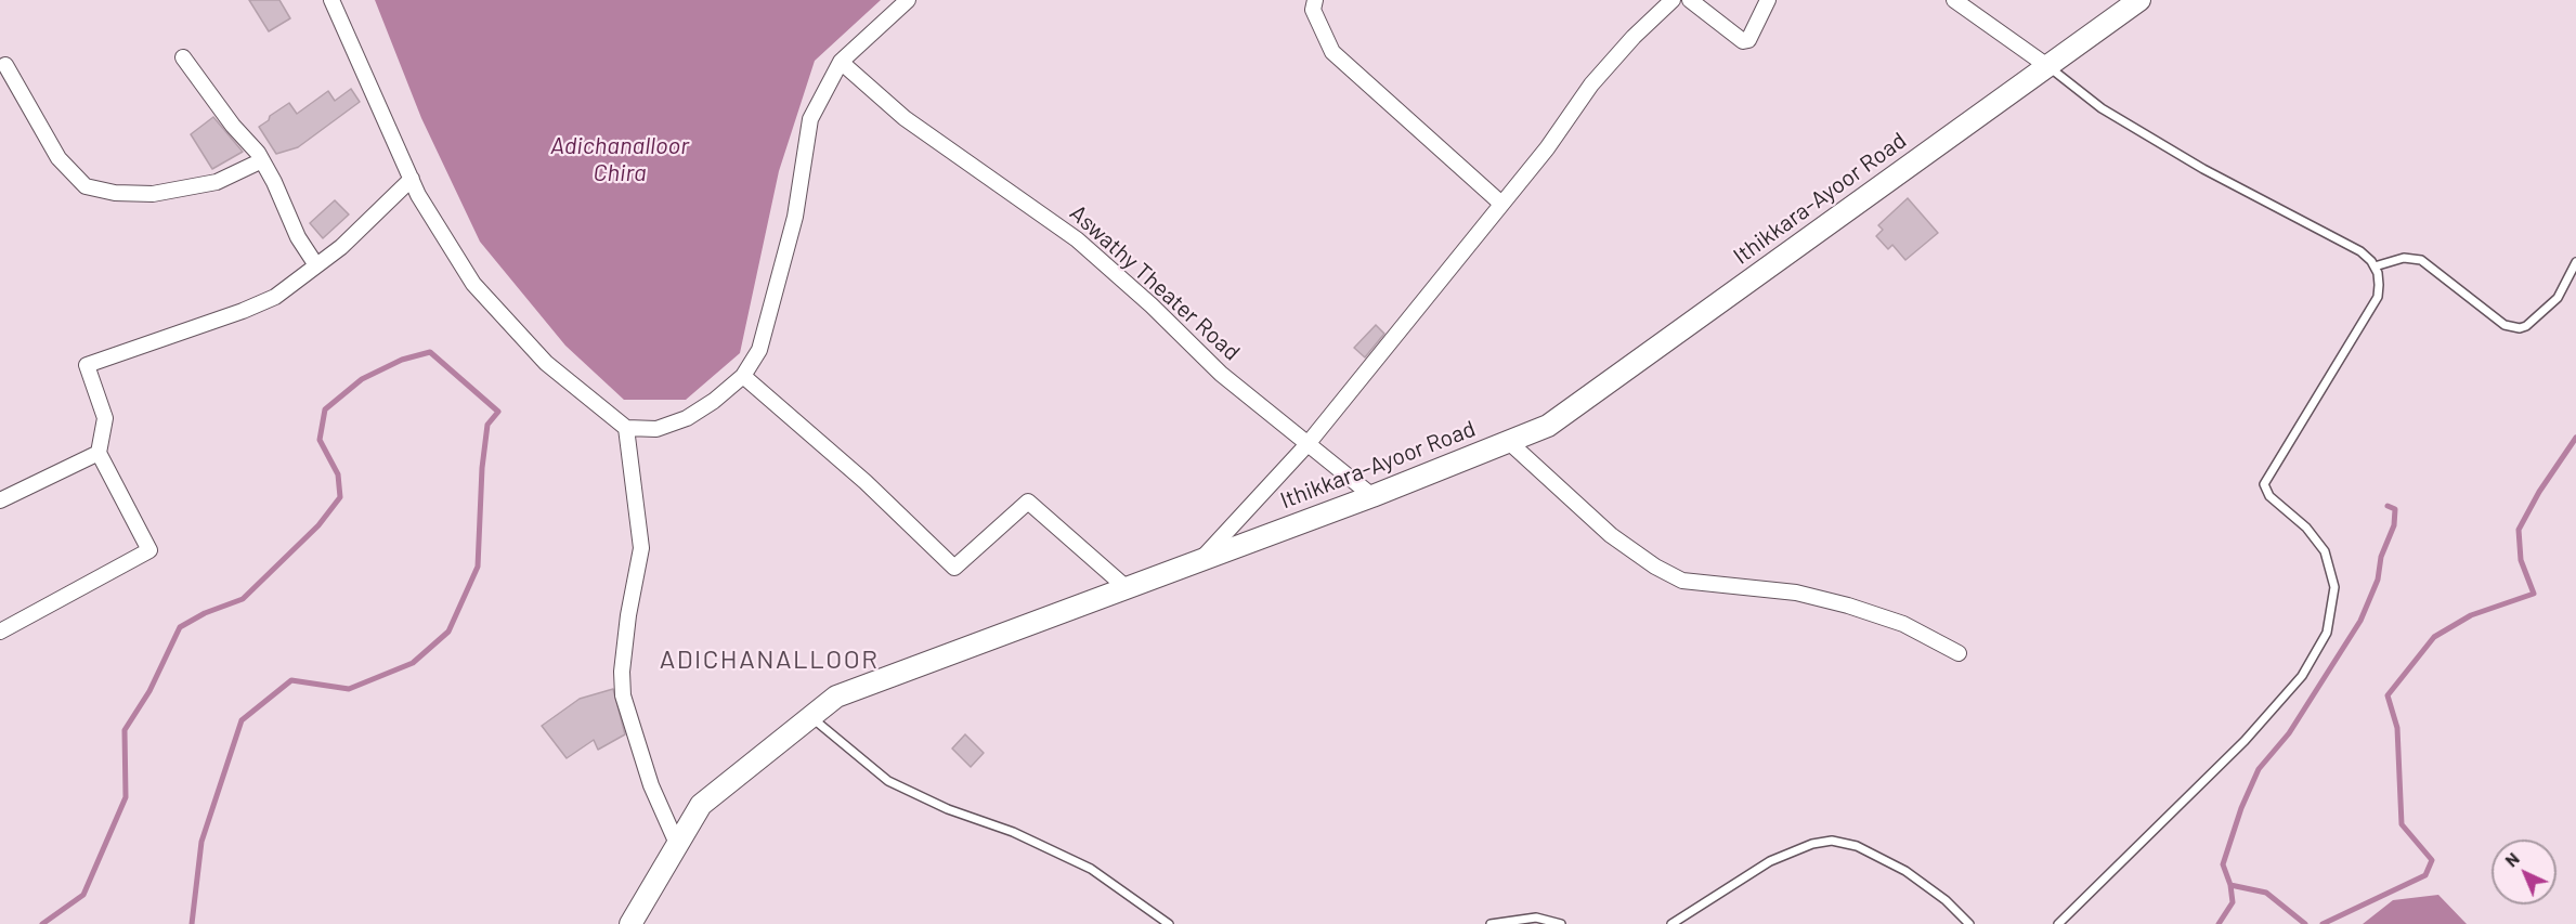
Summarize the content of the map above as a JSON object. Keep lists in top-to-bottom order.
{
  "streets": {
    "main road": ["Ithikkara-Ayoor Road"],
    "street": ["Aswathy Theater Road"]
  },
  "crossings": [
    ["Ithikkara-Ayoor Road", "Aswathy Theater Road"]
  ],
  "districts": ["ADICHANALLOOR"],
  "water": ["Adichanalloor Chira"],
  "north": "top left"
}
